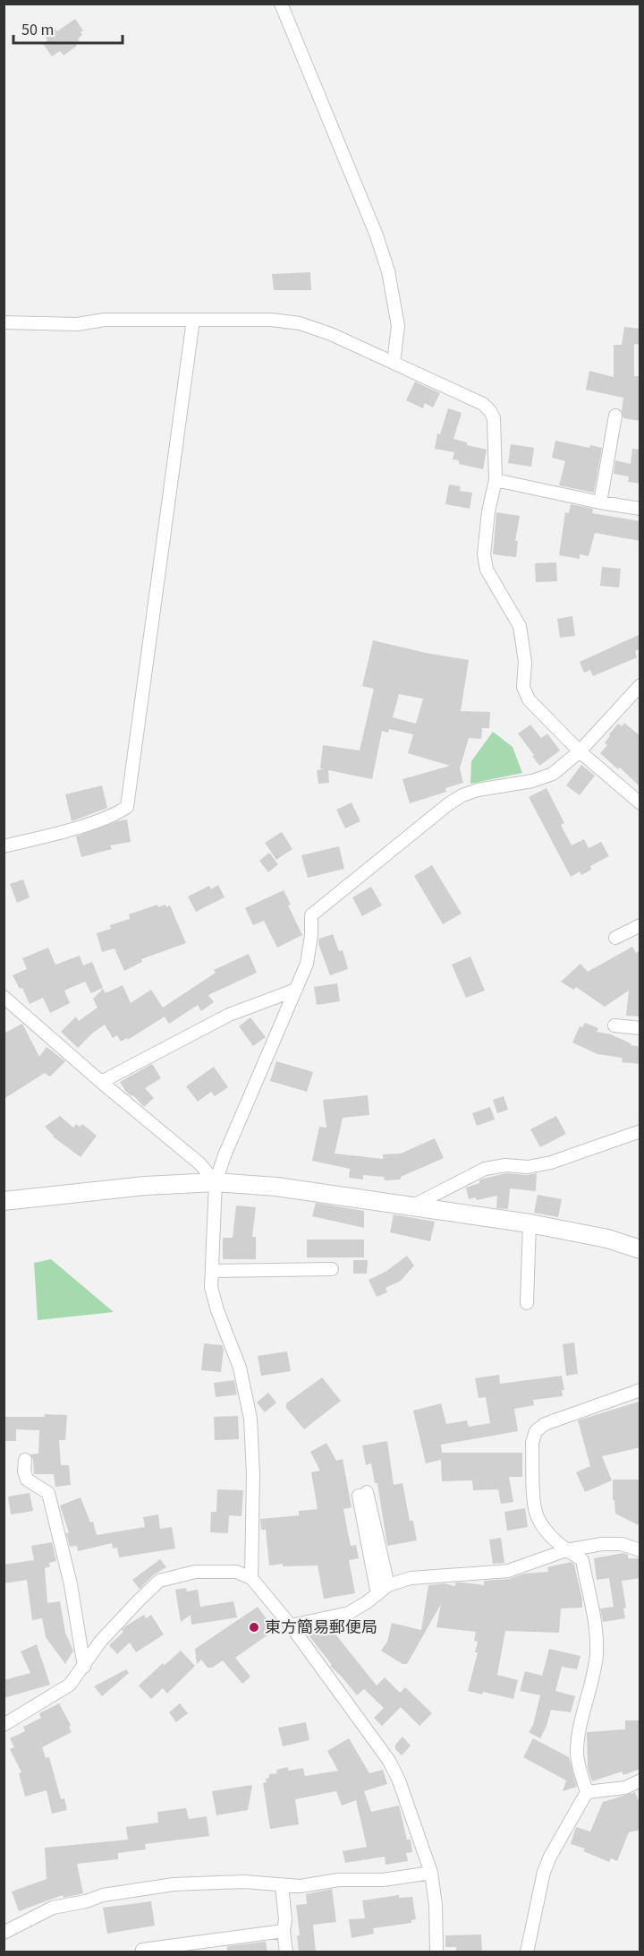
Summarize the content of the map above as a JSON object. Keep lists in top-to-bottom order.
{
  "places": ["東方簡易郵便局"],
  "scale_bar": "50 m"
}
